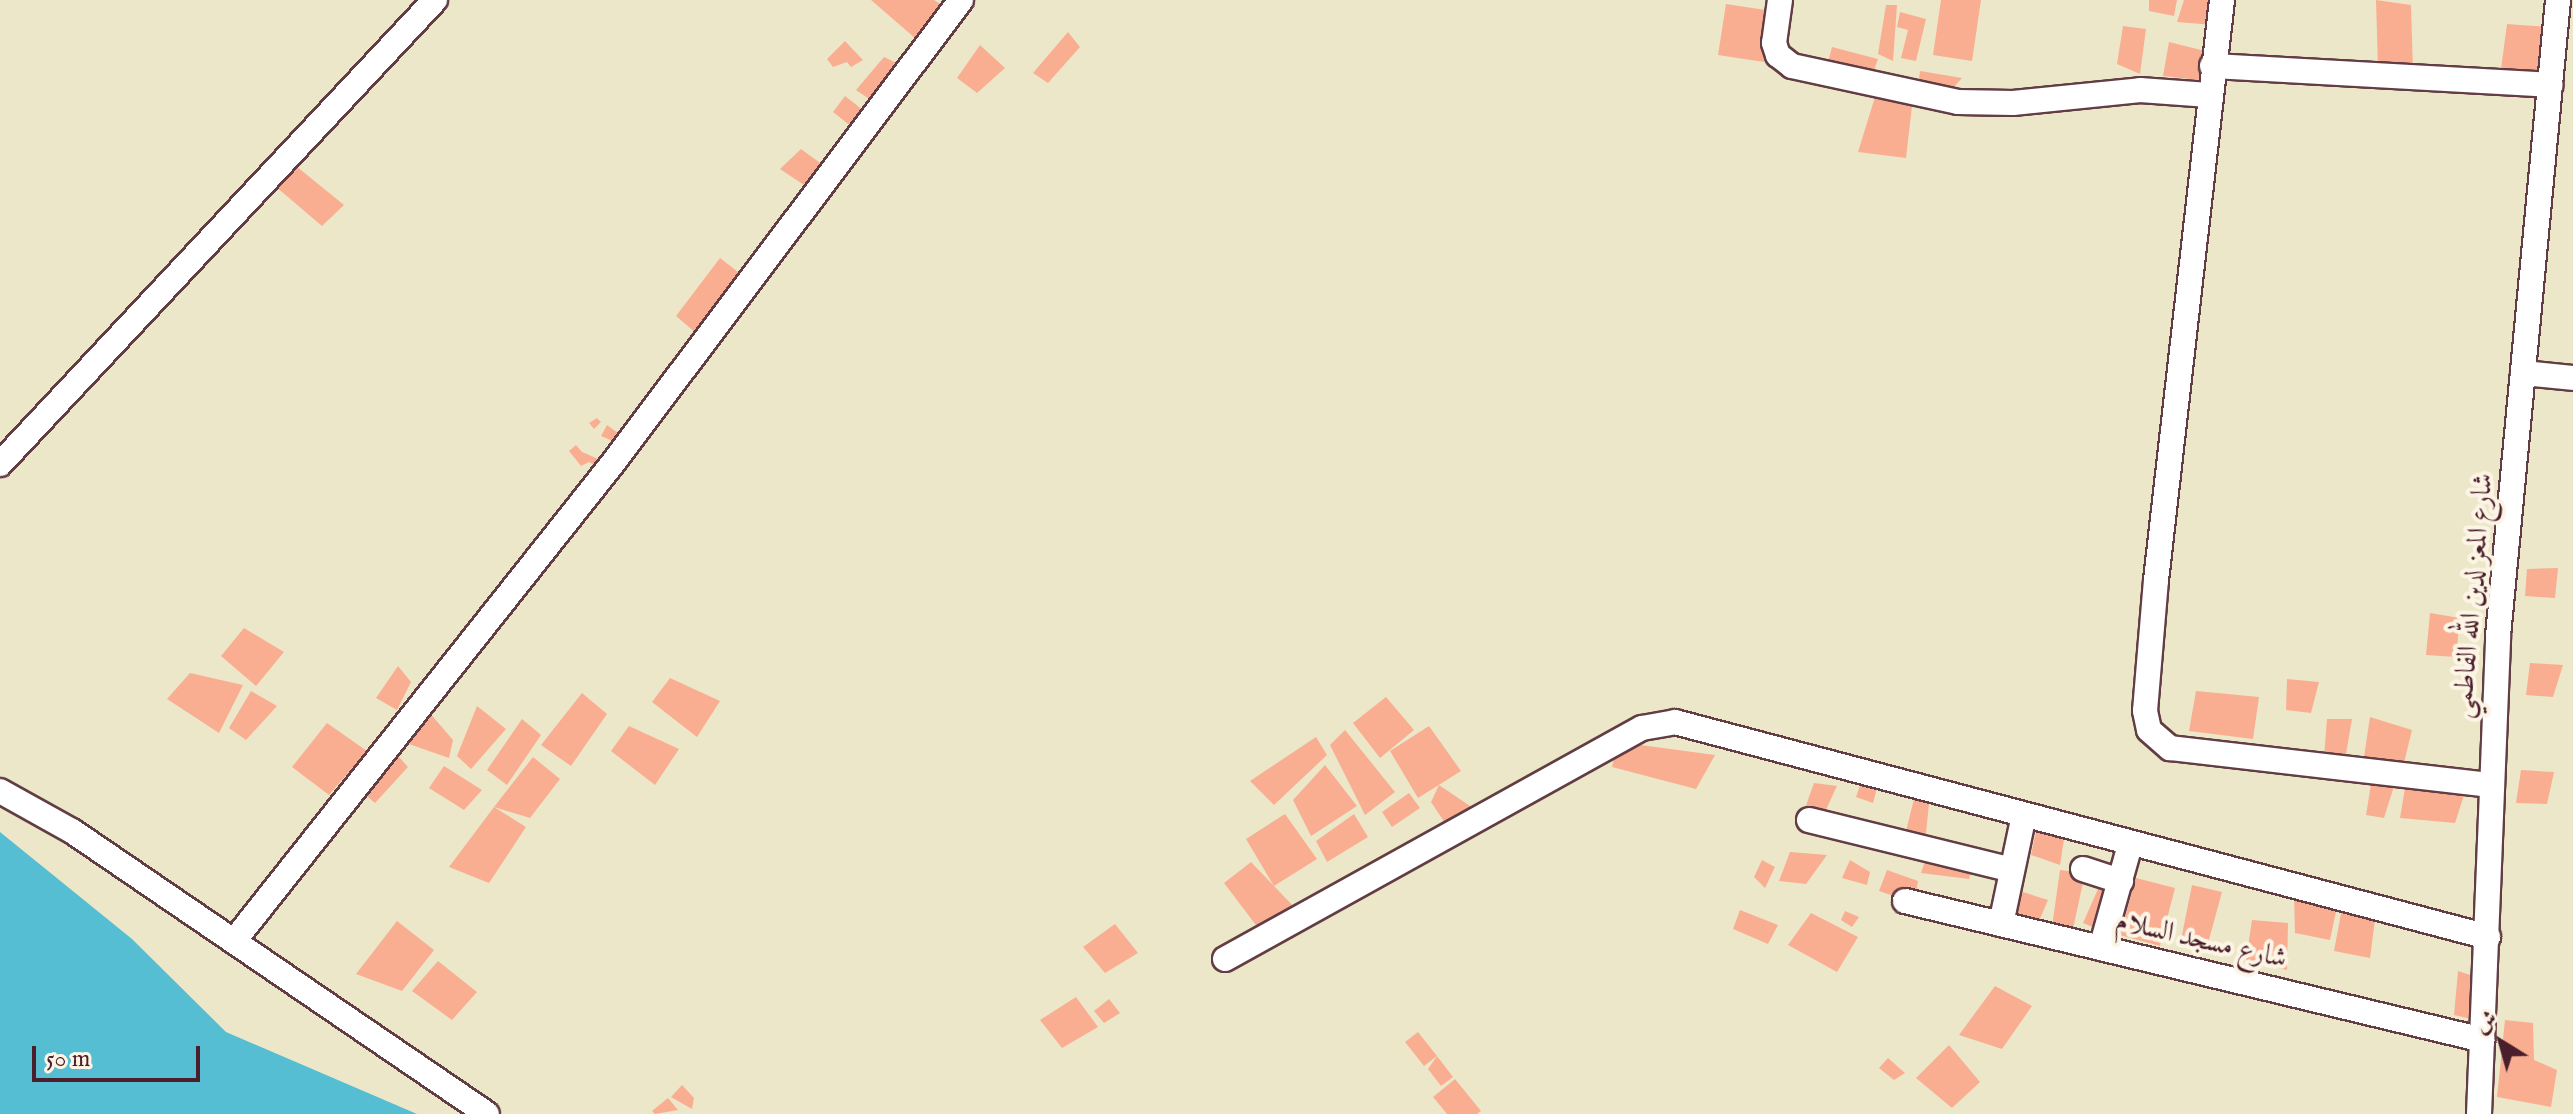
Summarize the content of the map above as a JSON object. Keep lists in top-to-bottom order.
{
  "streets": {
    "street": ["شارع المعز لدين الله الفاطمي", "شارع مسجد السلام"]
  },
  "crossings": [
    ["شارع المعز لدين الله الفاطمي", "شارع مسجد السلام"]
  ],
  "scale_bar": "50 m",
  "north": "top left"
}
